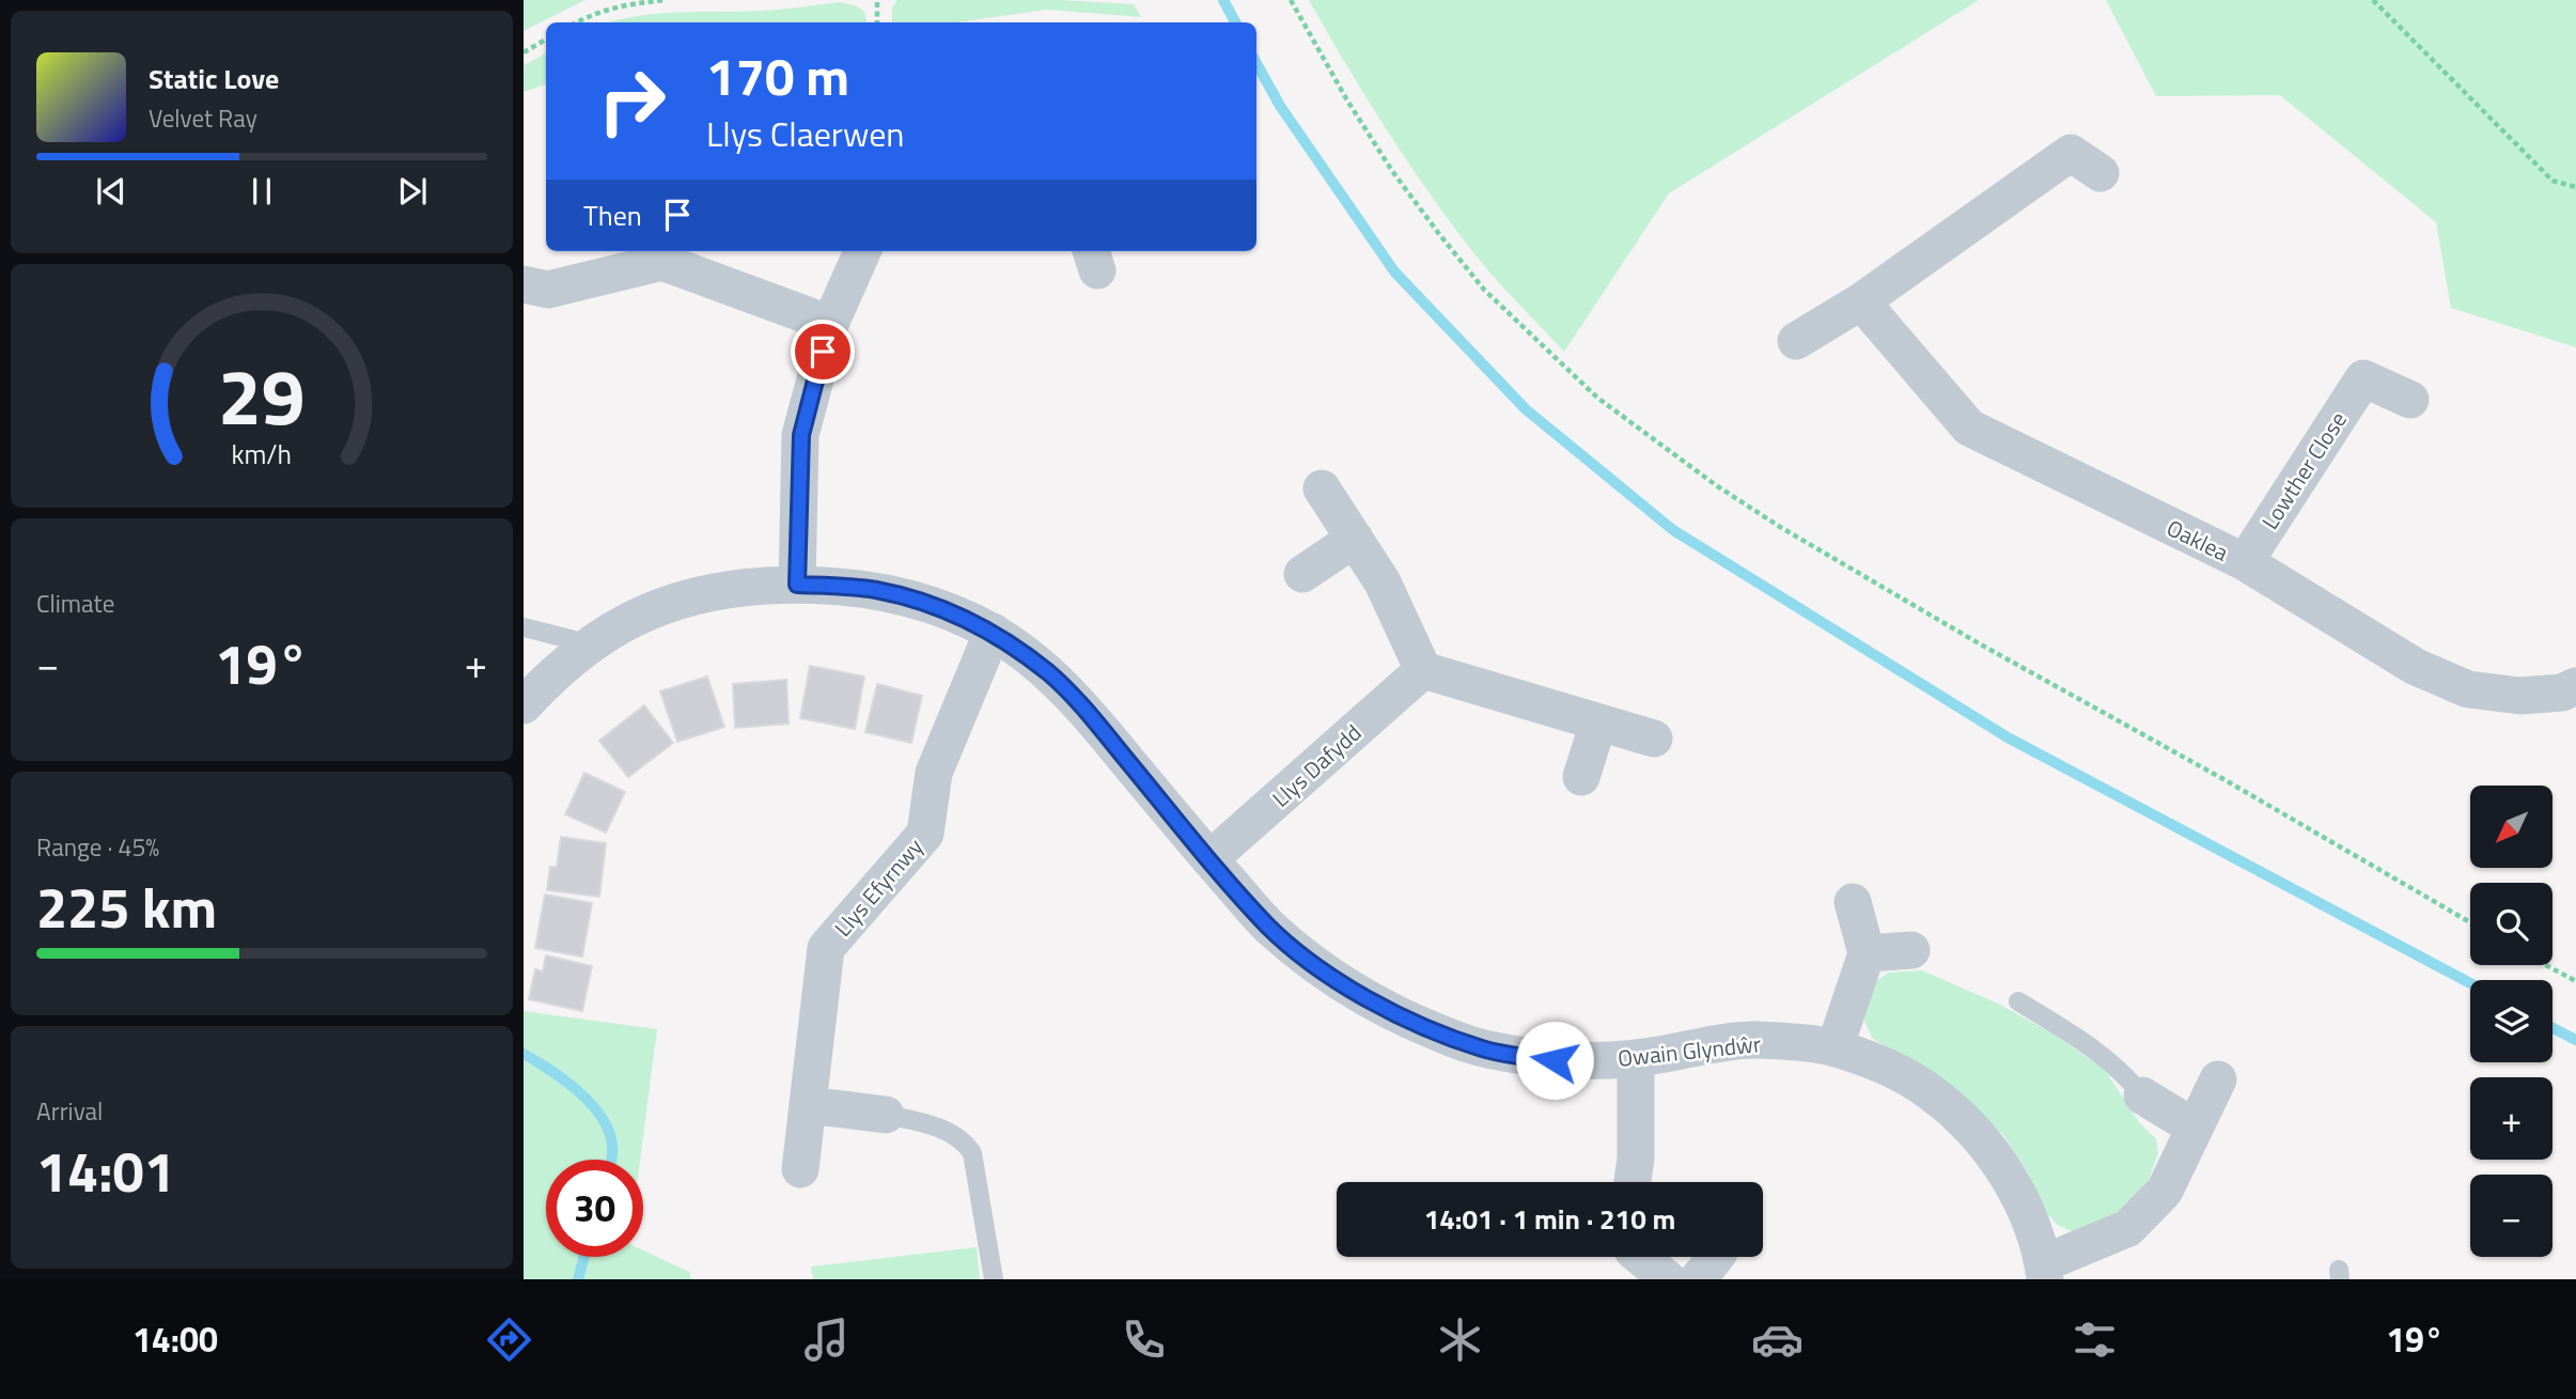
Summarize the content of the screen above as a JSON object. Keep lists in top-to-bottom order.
{
  "streets": {
    "street": [
      "Lowther Close",
      "Oaklea",
      "Llys Dafydd",
      "Llys Efyrnwy",
      "Owain Glyndŵr"
    ]
  },
  "crossings": [
    ["Lowther Close", "Oaklea"],
    ["Llys Dafydd", "Owain Glyndŵr"],
    ["Llys Efyrnwy", "Owain Glyndŵr"]
  ],
  "north": "bottom left",
  "page": {
    "turn": ["170 m", "Llys Claerwen"],
    "song": ["Static Love", "Velvet Ray"],
    "then": "Then",
    "tile": [
      "Climate",
      ["Range · 45%", "225 km"],
      ["Arrival", "14:01"]
    ],
    "heat": ["−", "19°", "+"],
    "map_buttons": ["+", "−"],
    "limit": "30",
    "trip": "14:01 · 1 min · 210 m",
    "tabs": ["14:00", "19°"],
    "gauge": ["29", "km/h"]
  }
}
